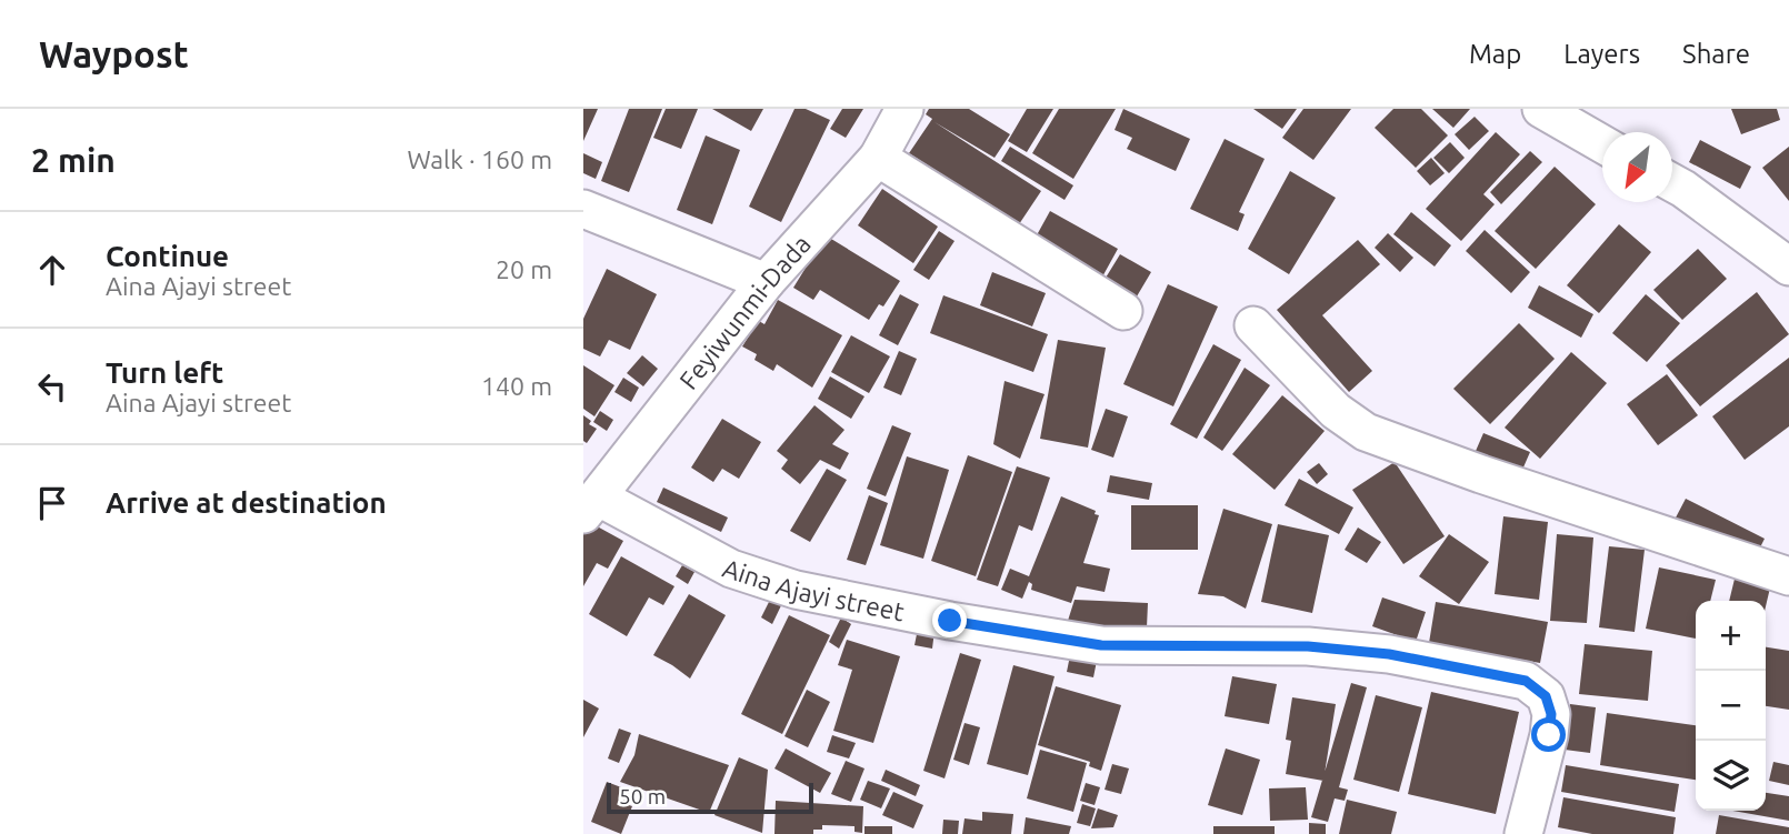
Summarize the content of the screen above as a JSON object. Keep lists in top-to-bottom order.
{
  "streets": {
    "street": ["Feyiwunmi-Dada", "Aina Ajayi street"]
  },
  "crossings": [
    ["Feyiwunmi-Dada", "Aina Ajayi street"]
  ],
  "scale_bar": "50 m",
  "north": "bottom left",
  "page": {
    "header": "Waypost",
    "nav": ["Map", "Layers", "Share"],
    "heading": ["2 min", "Walk · 160 m"],
    "list": [
      ["Continue", "Aina Ajayi street", "20 m"],
      ["Turn left", "Aina Ajayi street", "140 m"],
      "Arrive at destination"
    ],
    "map_buttons": ["+", "−"],
    "scale": "50 m"
  }
}
